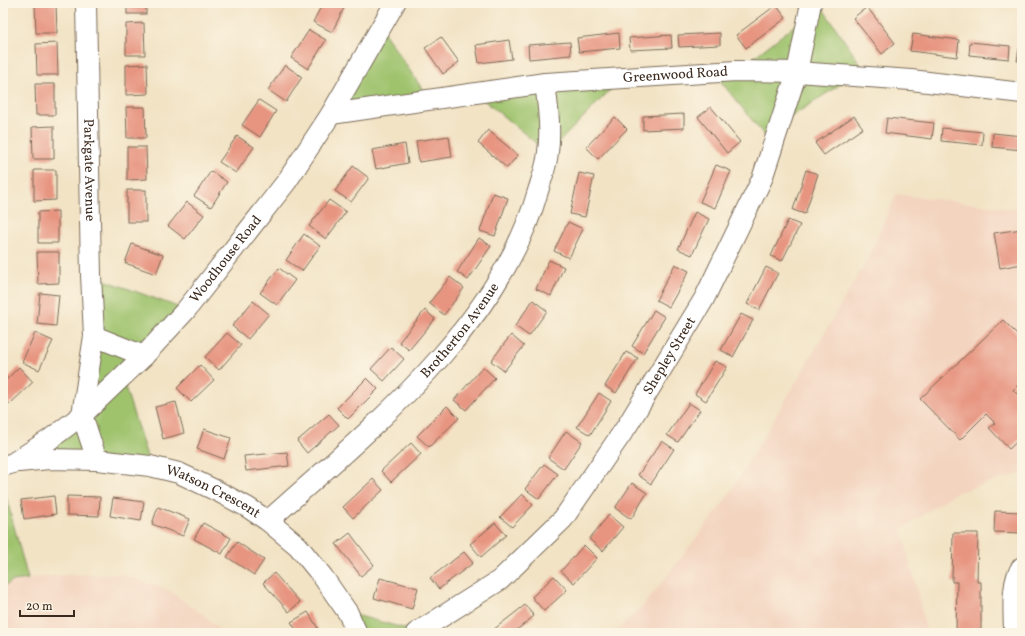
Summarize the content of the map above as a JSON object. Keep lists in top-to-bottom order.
{
  "streets": {
    "street": [
      "Greenwood Road",
      "Parkgate Avenue",
      "Woodhouse Road",
      "Brotherton Avenue",
      "Shepley Street",
      "Watson Crescent"
    ]
  },
  "crossings": [
    ["Greenwood Road", "Woodhouse Road"],
    ["Greenwood Road", "Brotherton Avenue"],
    ["Greenwood Road", "Shepley Street"],
    ["Parkgate Avenue", "Woodhouse Road"],
    ["Parkgate Avenue", "Watson Crescent"],
    ["Woodhouse Road", "Watson Crescent"],
    ["Brotherton Avenue", "Watson Crescent"]
  ],
  "scale_bar": "20 m"
}
